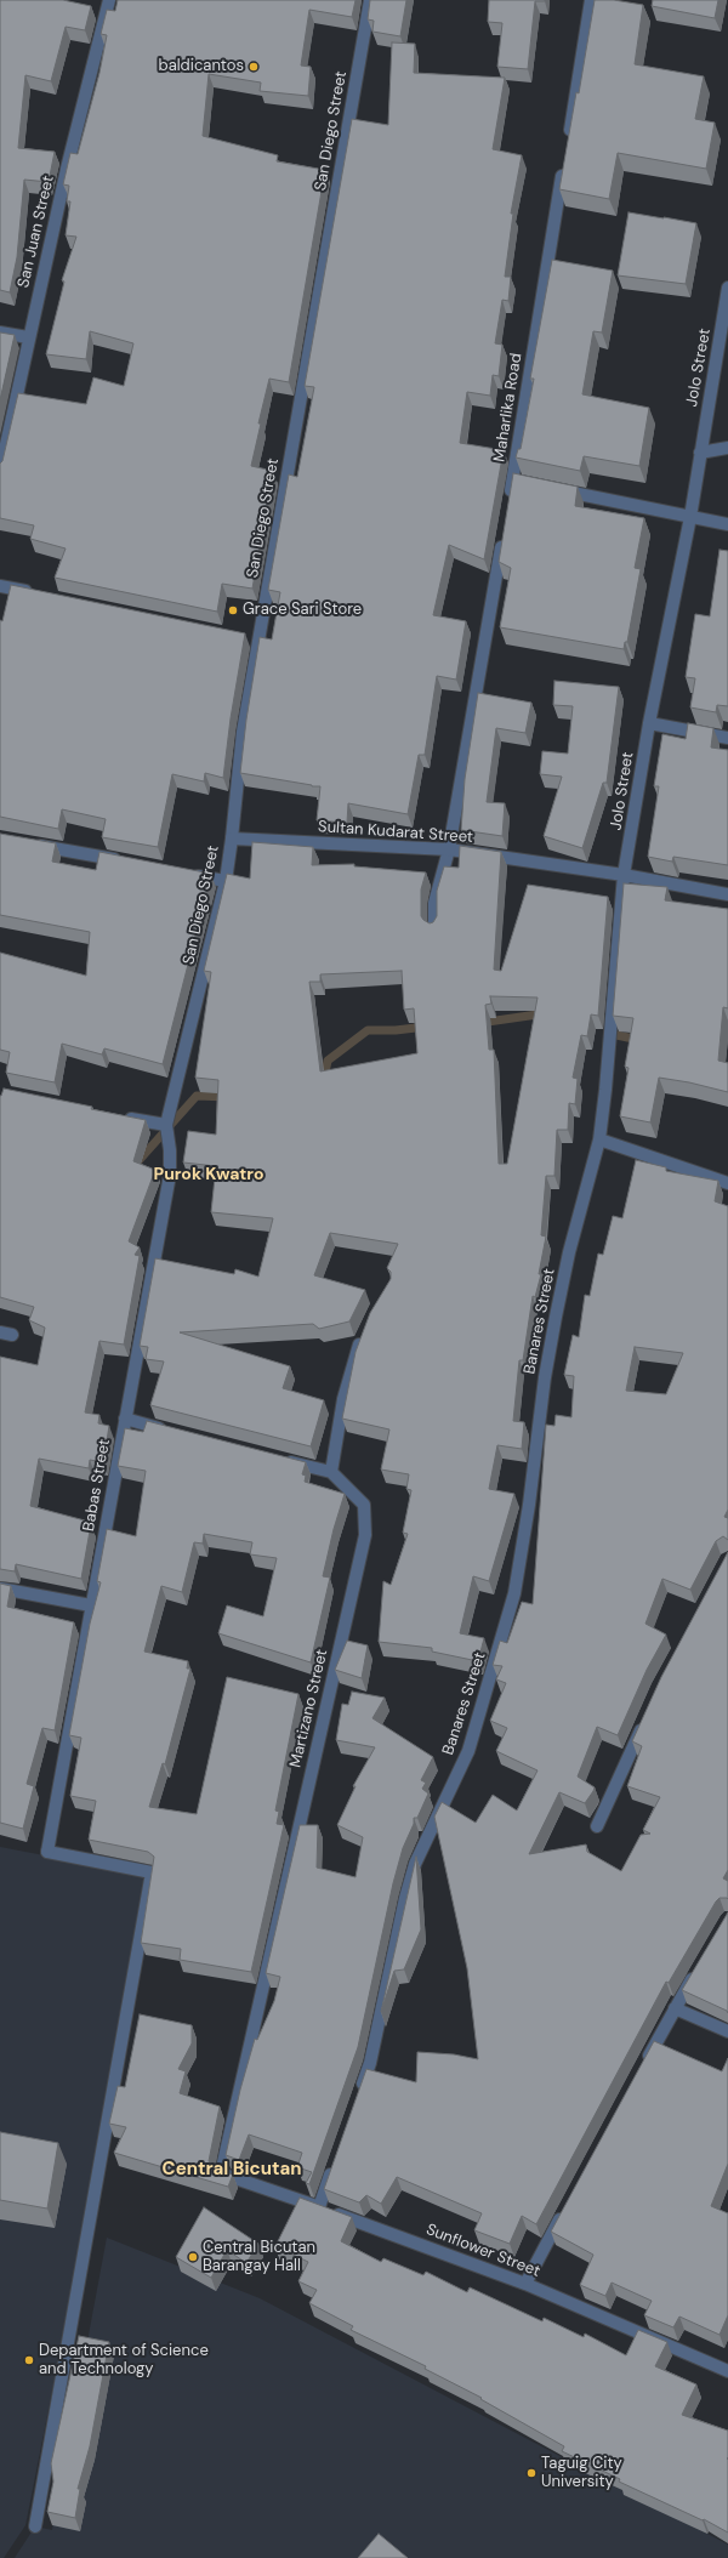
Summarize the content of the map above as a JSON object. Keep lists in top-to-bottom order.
{
  "streets": {
    "street": [
      "San Diego Street",
      "San Juan Street",
      "Jolo Street",
      "Maharlika Road",
      "Sultan Kudarat Street",
      "Banares Street",
      "Babas Street",
      "Martizano Street",
      "Sunflower Street"
    ]
  },
  "crossings": [
    ["San Diego Street", "Sultan Kudarat Street"],
    ["San Diego Street", "Babas Street"],
    ["Jolo Street", "Sultan Kudarat Street"],
    ["Jolo Street", "Banares Street"],
    ["Martizano Street", "Sunflower Street"]
  ],
  "districts": ["Purok Kwatro", "Central Bicutan"],
  "places": [
    "baldicantos",
    "Grace Sari Store",
    "Central Bicutan Barangay Hall",
    "Department of Science and Technology",
    "Taguig City University"
  ]
}
